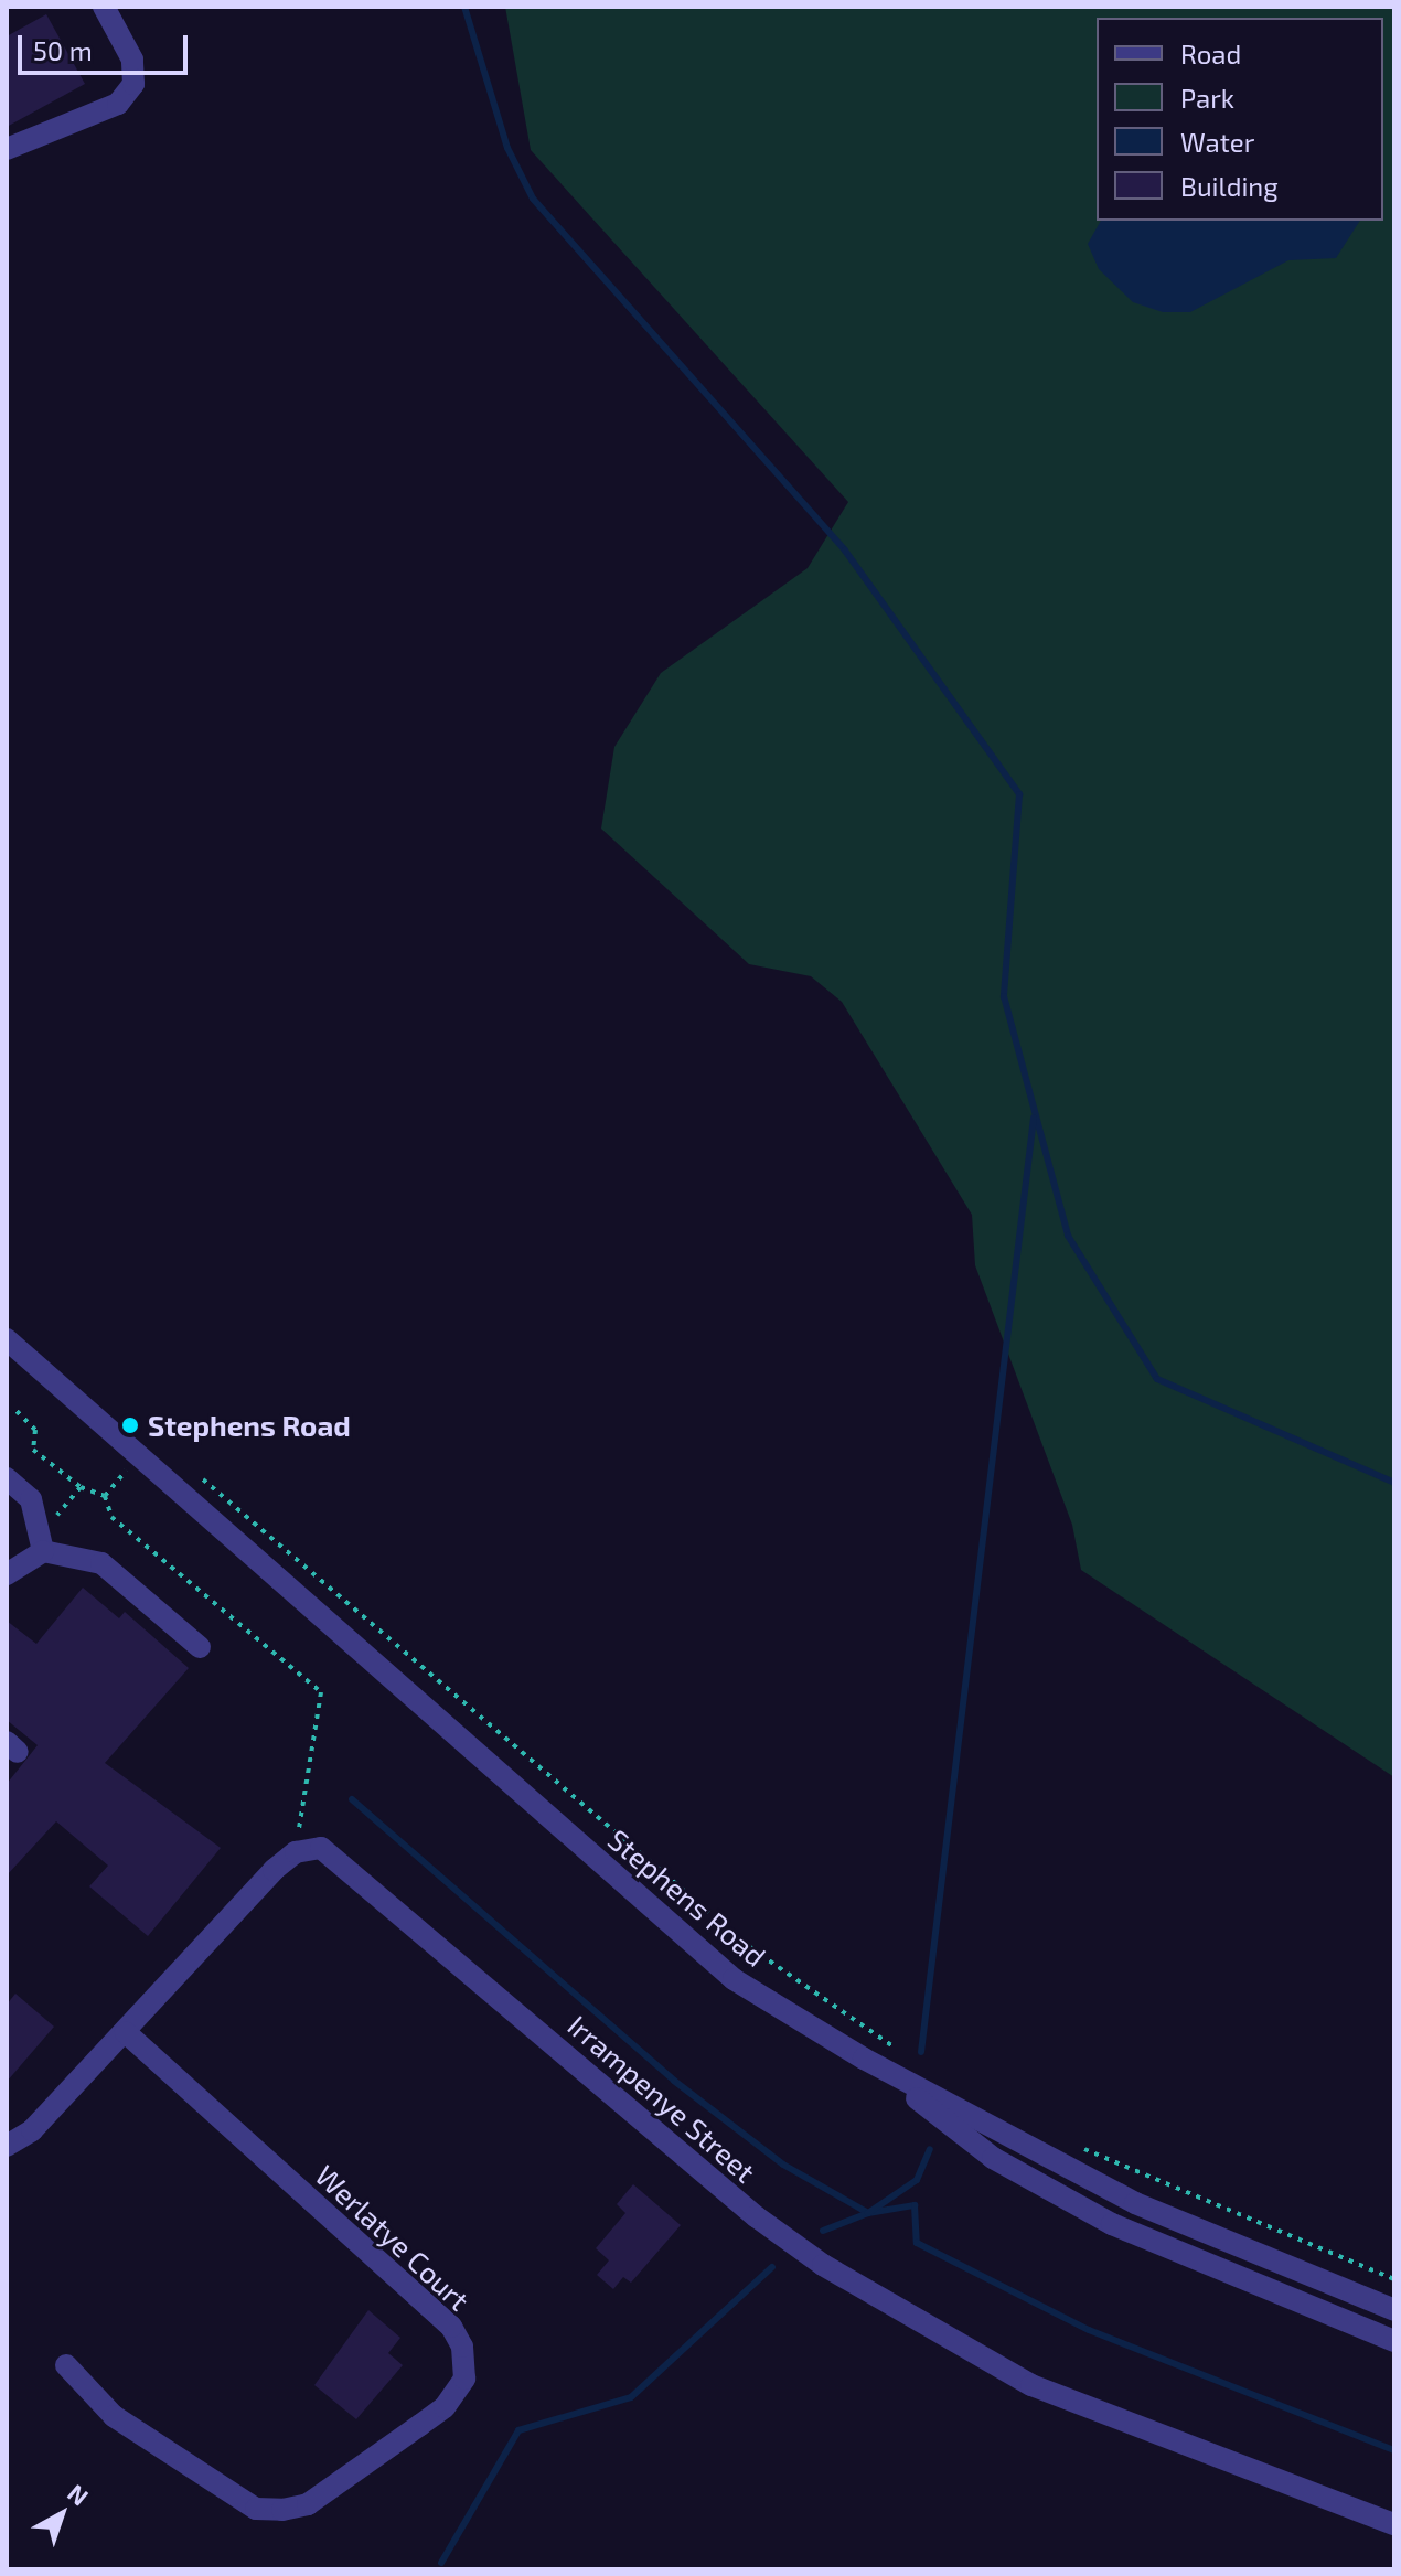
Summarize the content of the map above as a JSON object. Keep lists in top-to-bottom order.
{
  "streets": {
    "street": ["Stephens Road", "Irrampenye Street", "Werlatye Court"]
  },
  "places": ["Stephens Road"],
  "legend": [
    "Road",
    "Park",
    "Water",
    "Building"
  ],
  "scale_bar": "50 m",
  "north": "top right"
}
